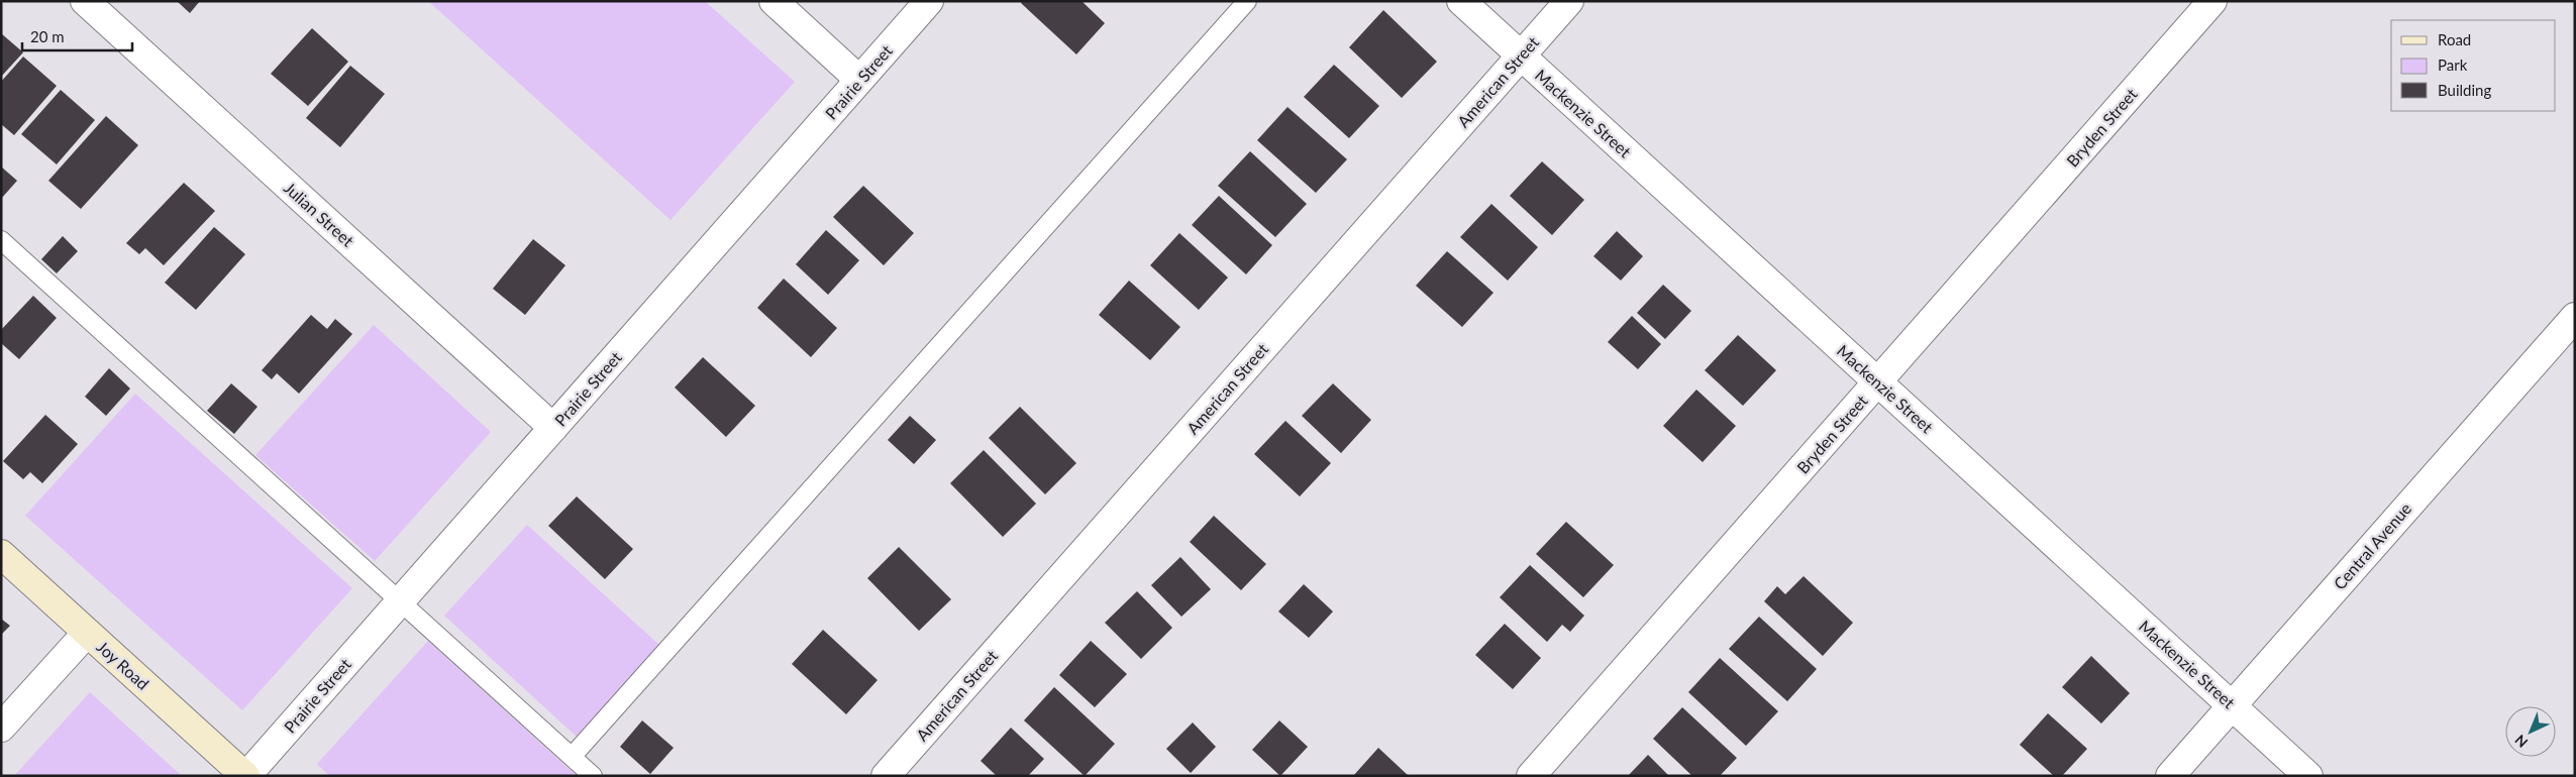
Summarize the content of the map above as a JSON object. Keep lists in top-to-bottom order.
{
  "streets": {
    "street": [
      "Prairie Street",
      "American Street",
      "Mackenzie Street",
      "Bryden Street",
      "Julian Street",
      "Central Avenue",
      "Joy Road"
    ]
  },
  "crossings": [
    ["Prairie Street", "Julian Street"],
    ["Prairie Street", "Joy Road"],
    ["American Street", "Mackenzie Street"],
    ["Mackenzie Street", "Bryden Street"],
    ["Mackenzie Street", "Central Avenue"]
  ],
  "legend": ["Road", "Park", "Building"],
  "scale_bar": "20 m",
  "north": "bottom left"
}
